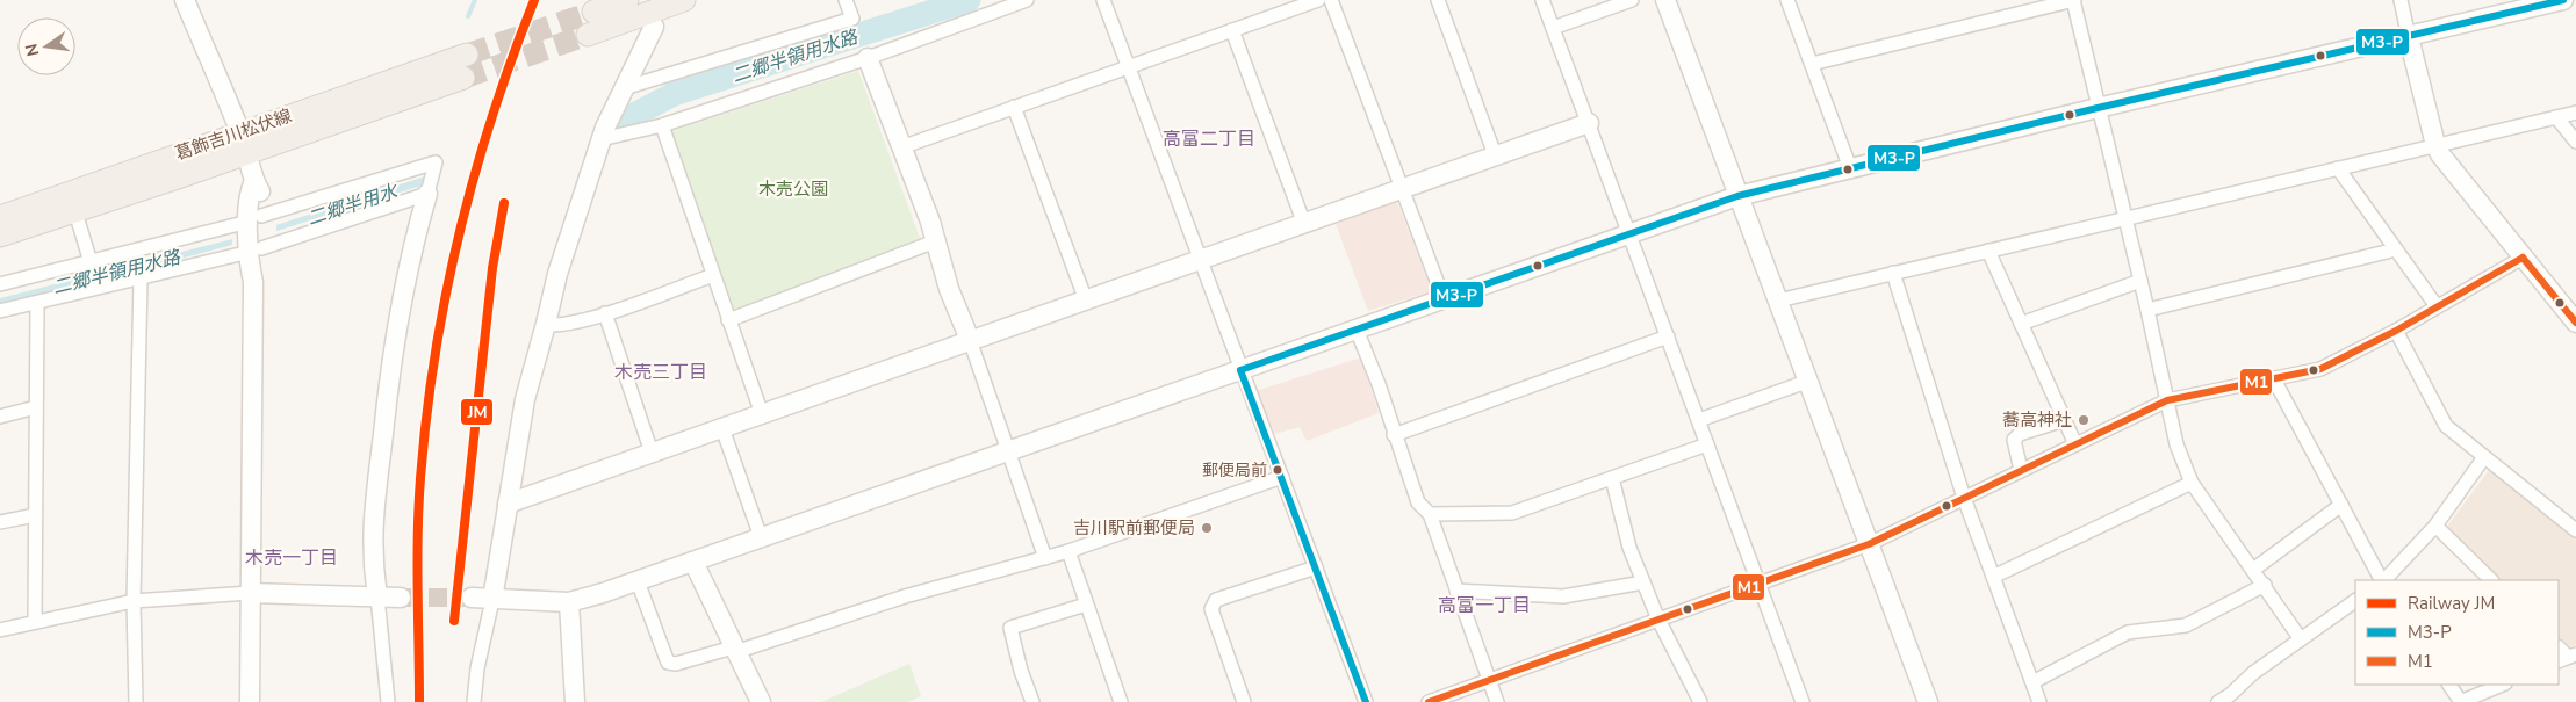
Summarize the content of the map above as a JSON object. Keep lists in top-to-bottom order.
{
  "streets": {
    "main road": ["葛飾吉川松伏線"]
  },
  "districts": [
    "高富二丁目",
    "木売三丁目",
    "木売一丁目",
    "高富一丁目"
  ],
  "water": ["二郷半領用水路", "二郷半用水"],
  "parks": ["木売公園"],
  "places": ["蕎高神社", "郵便局前", "吉川駅前郵便局"],
  "lines": ["rail line JM", "transit line M3-P", "transit line M1"],
  "legend": ["Railway JM", "M3-P", "M1"],
  "north": "left"
}
